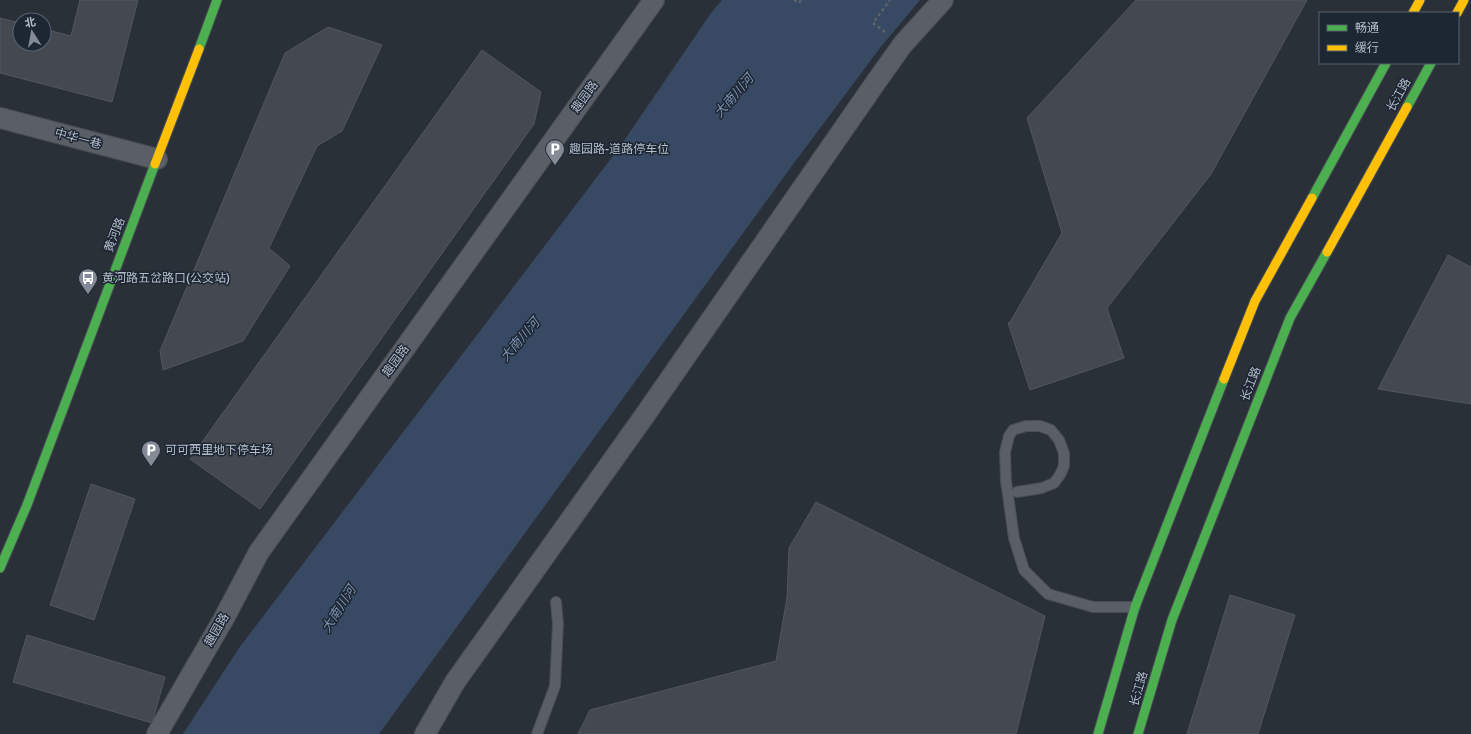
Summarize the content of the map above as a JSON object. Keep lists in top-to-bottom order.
{
  "streets": {
    "main road": ["长江路", "黄河路"],
    "street": ["趣园路", "中华一巷"]
  },
  "crossings": [
    ["中华一巷", "黄河路"]
  ],
  "water": ["大南川河"],
  "places": {
    "parking": ["趣园路-道路停车位", "可可西里地下停车场"],
    "bus stop": ["黄河路五岔路口(公交站)"]
  },
  "legend": ["畅通", "缓行"],
  "north": "top"
}
